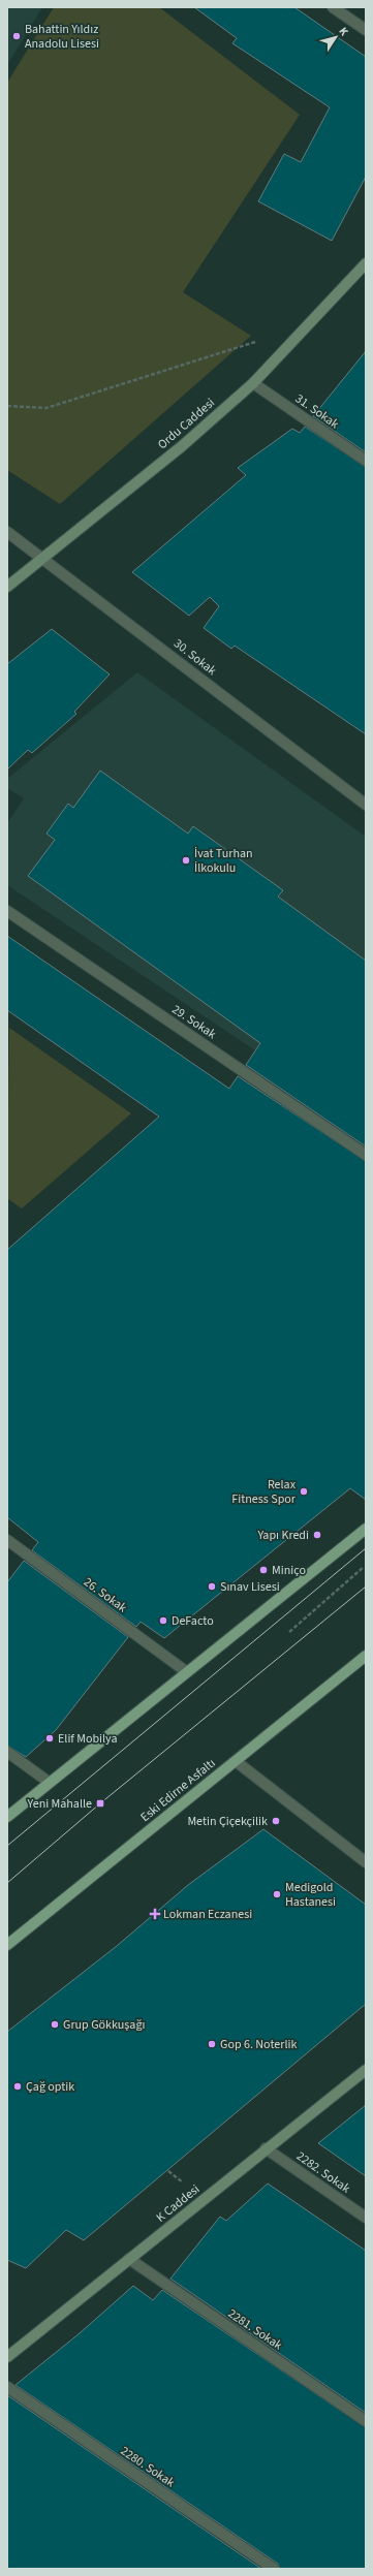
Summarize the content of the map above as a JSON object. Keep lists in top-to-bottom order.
{
  "streets": {
    "main road": ["Ordu Caddesi", "Eski Edirne Asfaltı", "K Caddesi"],
    "street": [
      "31. Sokak",
      "30. Sokak",
      "29. Sokak",
      "26. Sokak",
      "2282. Sokak",
      "2281. Sokak",
      "2280. Sokak"
    ]
  },
  "crossings": [
    ["31. Sokak", "Ordu Caddesi"],
    ["Ordu Caddesi", "30. Sokak"],
    ["2282. Sokak", "K Caddesi"],
    ["K Caddesi", "2281. Sokak"]
  ],
  "places": {
    "other": [
      "Bahattin Yıldız Anadolu Lisesi",
      "İvat Turhan İlkokulu",
      "Relax Fitness Spor",
      "Yapı Kredi",
      "Miniço",
      "Sınav Lisesi",
      "DeFacto",
      "Elif Mobilya",
      "Metin Çiçekçilik",
      "Medigold Hastanesi",
      "Grup Gökkuşağı",
      "Gop 6. Noterlik",
      "Çağ optik"
    ],
    "transit": ["Yeni Mahalle"],
    "health": ["Lokman Eczanesi"]
  },
  "north": "top right"
}
